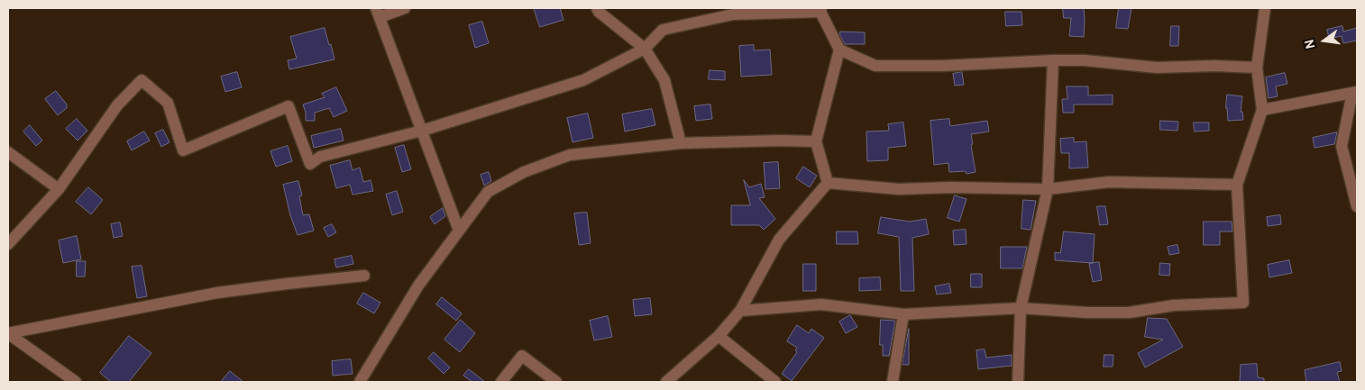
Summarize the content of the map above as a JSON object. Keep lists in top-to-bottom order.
{
  "north": "left"
}
